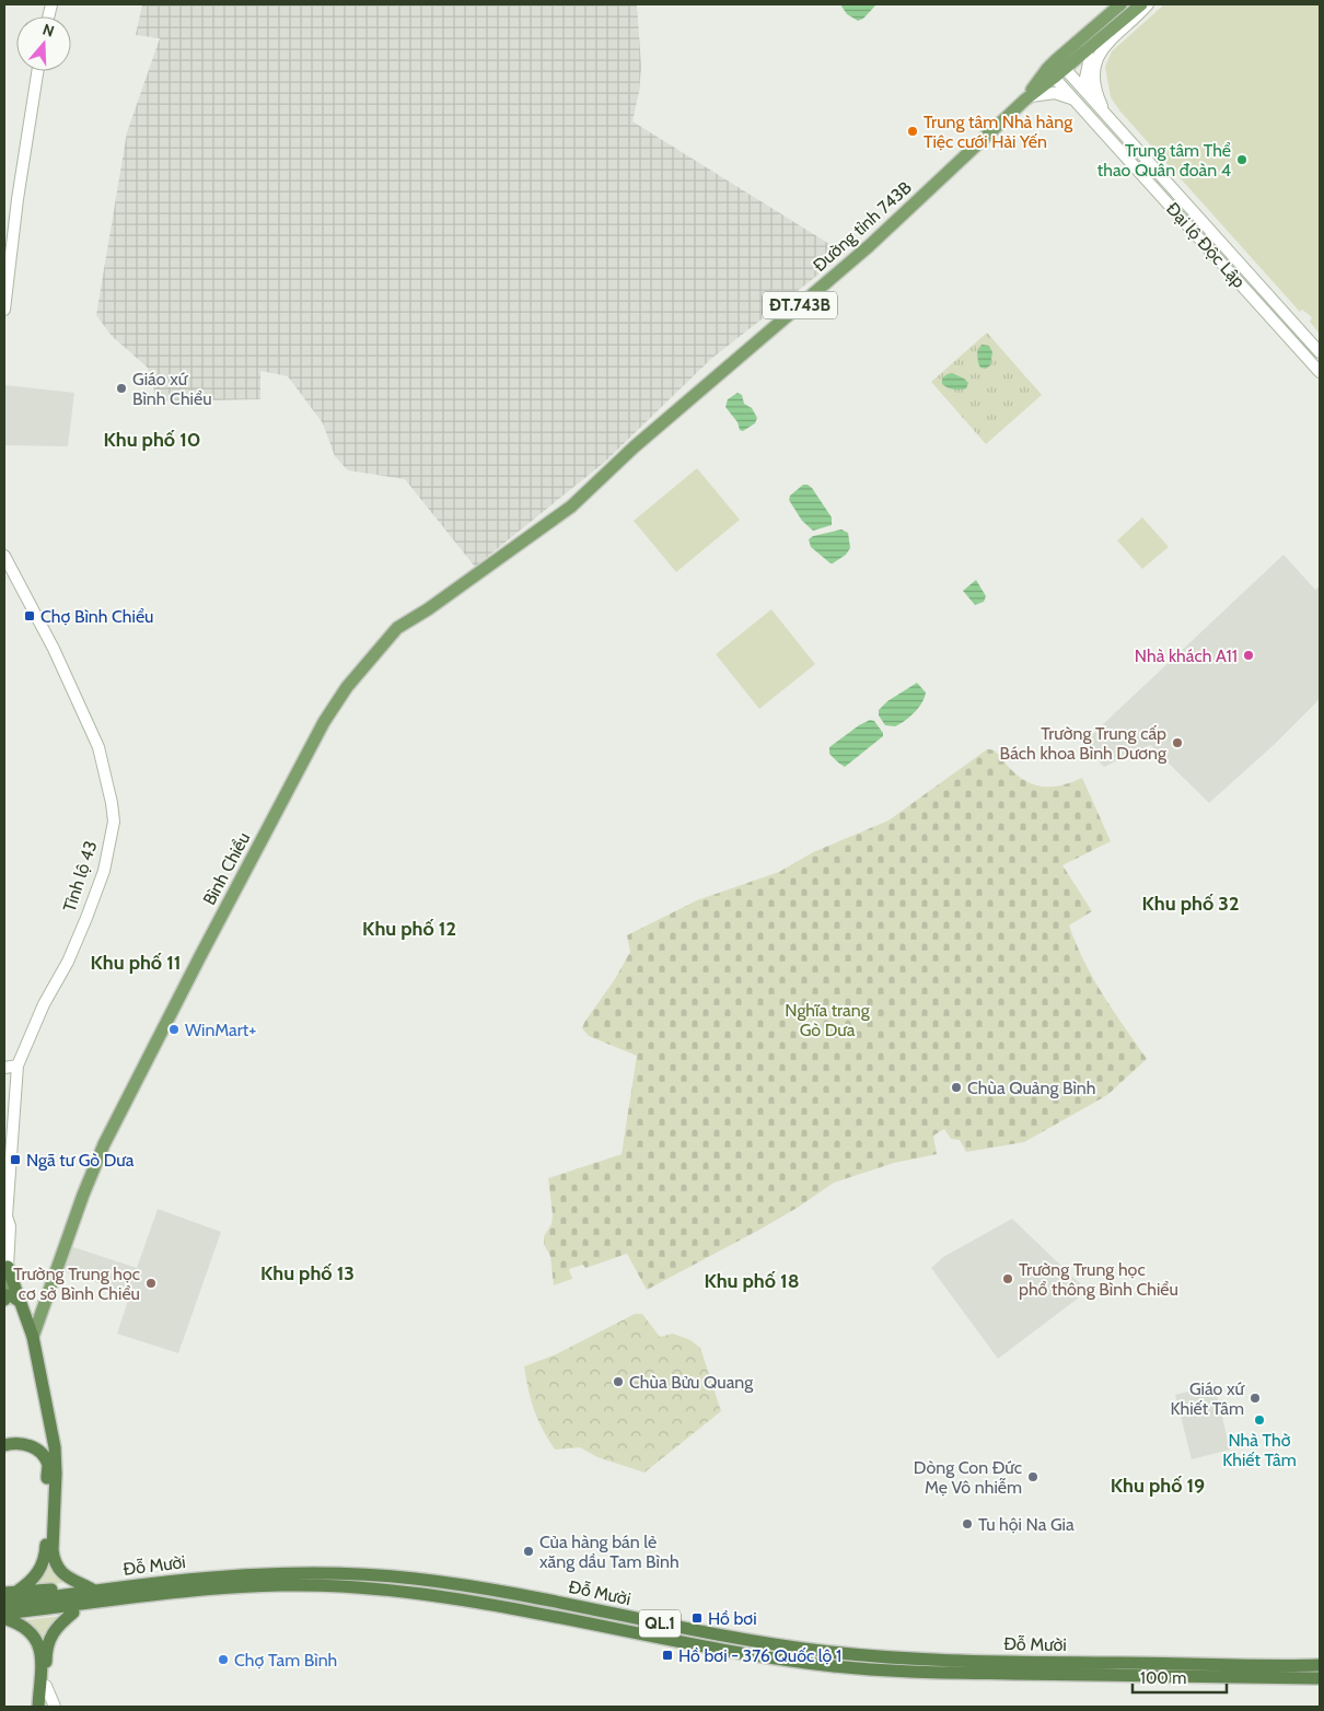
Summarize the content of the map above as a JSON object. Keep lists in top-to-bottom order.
{
  "streets": {
    "highway": ["Đỗ Mười", "QL.1"],
    "main road": [
      "Đường tỉnh 743B",
      "Đại lộ Độc Lập",
      "ĐT.743B",
      "Bình Chiểu",
      "Tỉnh lộ 43"
    ]
  },
  "crossings": [
    ["Đường tỉnh 743B", "Đại lộ Độc Lập"],
    ["Đường tỉnh 743B", "Bình Chiểu"]
  ],
  "districts": [
    "Khu phố 10",
    "Khu phố 32",
    "Khu phố 12",
    "Khu phố 11",
    "Khu phố 13",
    "Khu phố 18",
    "Khu phố 19"
  ],
  "parks": ["Nghĩa trang Gò Dưa"],
  "places": {
    "other": [
      "Trung tâm Nhà hàng Tiệc cưới Hải Yến",
      "Trung tâm Thể thao Quân đoàn 4",
      "Giáo xứ Bình Chiểu",
      "Nhà khách A11",
      "Trường Trung cấp Bách khoa Bình Dương",
      "WinMart+",
      "Chùa Quảng Bình",
      "Trường Trung học phổ thông Bình Chiểu",
      "Trường Trung học cơ sở Bình Chiểu",
      "Chùa Bửu Quang",
      "Giáo xứ Khiết Tâm",
      "Nhà Thờ Khiết Tâm",
      "Dòng Con Đức Mẹ Vô nhiễm",
      "Tu hội Na Gia",
      "Của hàng bán lẻ xăng dầu Tam Bình",
      "Chợ Tam Bình"
    ],
    "transit": [
      "Chợ Bình Chiểu",
      "Ngã tư Gò Dưa",
      "Hồ bơi",
      "Hồ bơi - 376 Quốc lộ 1"
    ]
  },
  "scale_bar": "100 m",
  "north": "top"
}
